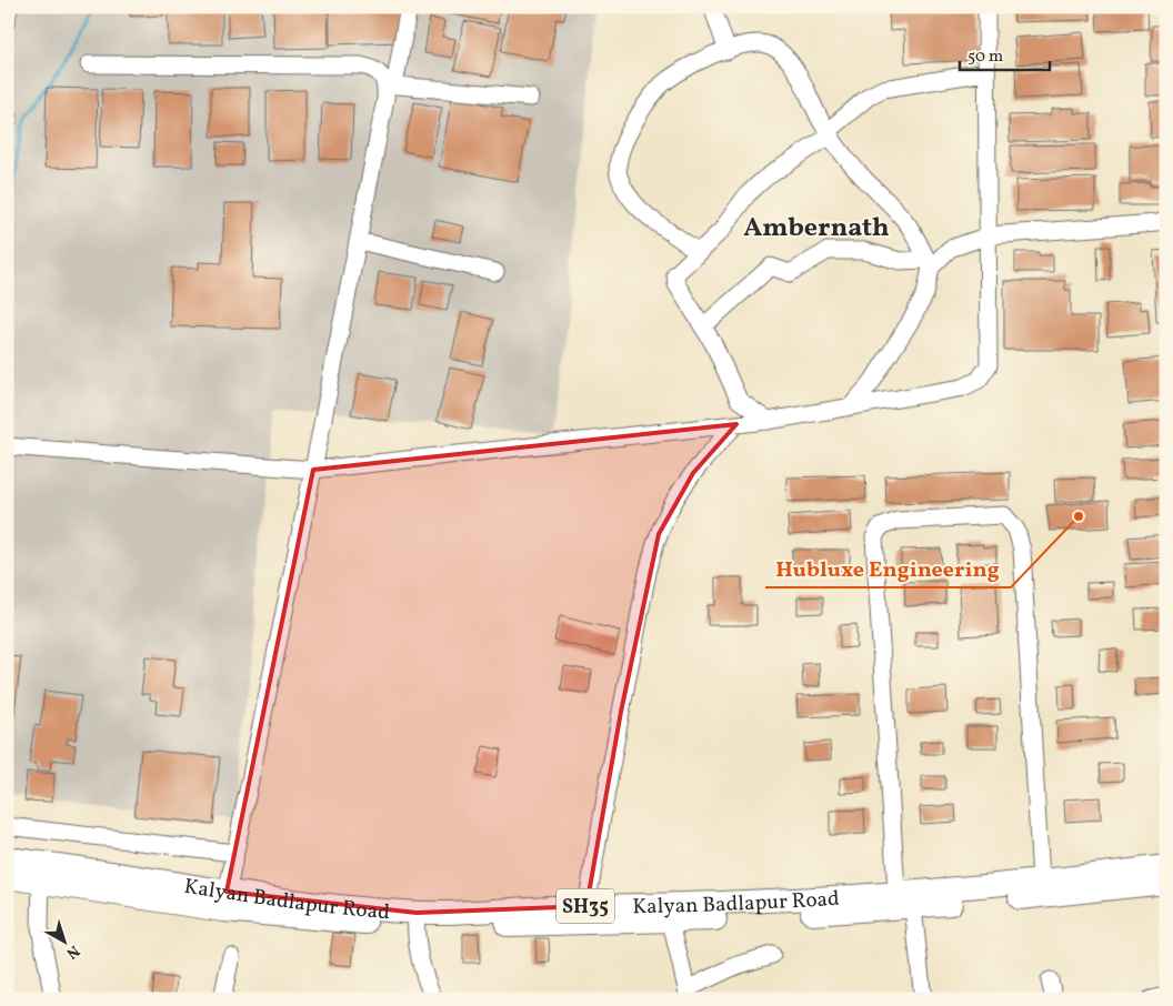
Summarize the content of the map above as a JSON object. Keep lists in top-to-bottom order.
{
  "streets": {
    "main road": ["Kalyan Badlapur Road", "SH35"]
  },
  "districts": ["Ambernath"],
  "places": ["Hubluxe Engineering"],
  "scale_bar": "50 m",
  "north": "bottom right"
}
